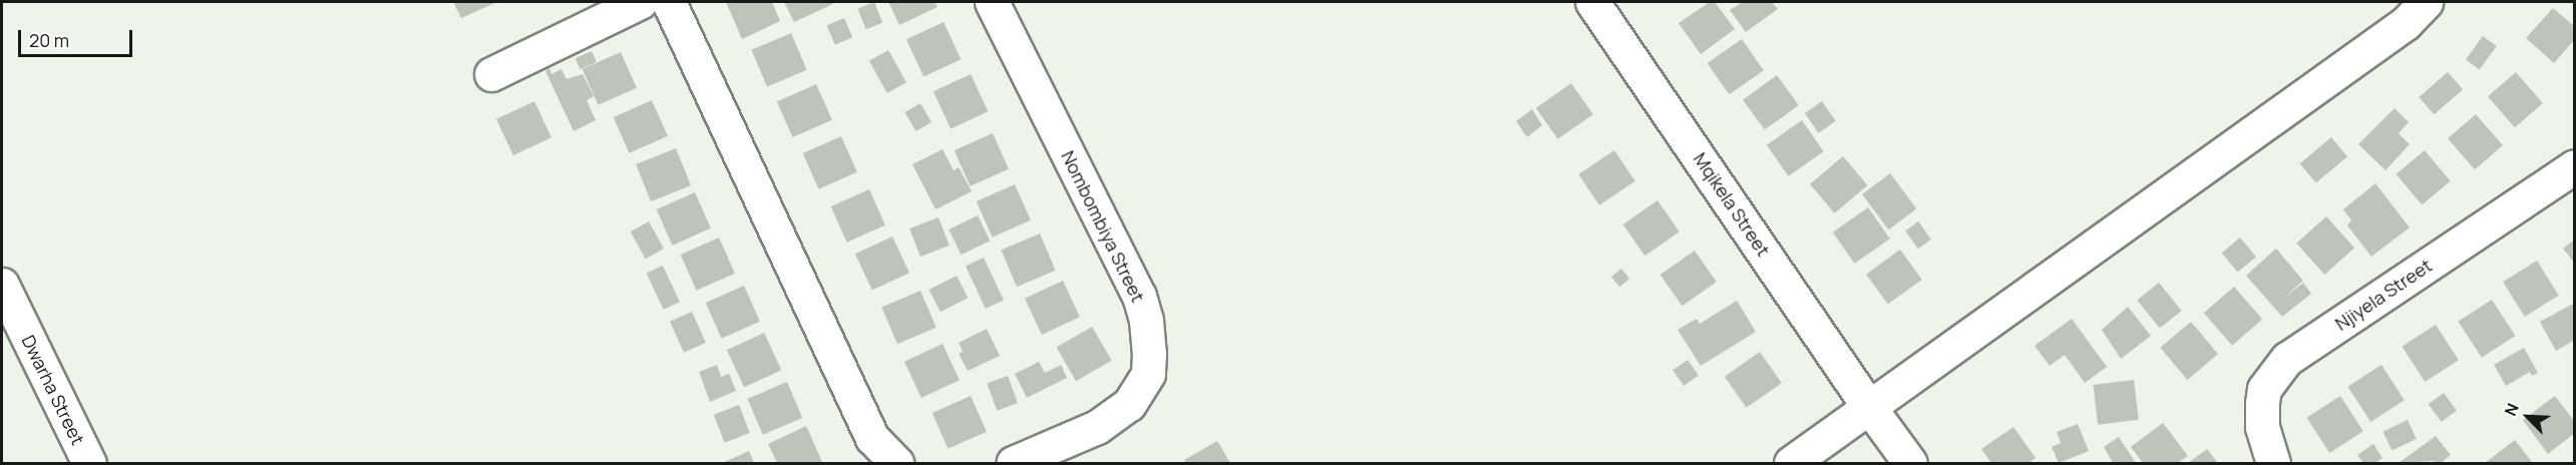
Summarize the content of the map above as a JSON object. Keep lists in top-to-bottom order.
{
  "streets": {
    "street": [
      "Mqikela Street",
      "Nombombiya Street",
      "Njiyela Street",
      "Dwarha Street"
    ]
  },
  "scale_bar": "20 m",
  "north": "top left"
}
